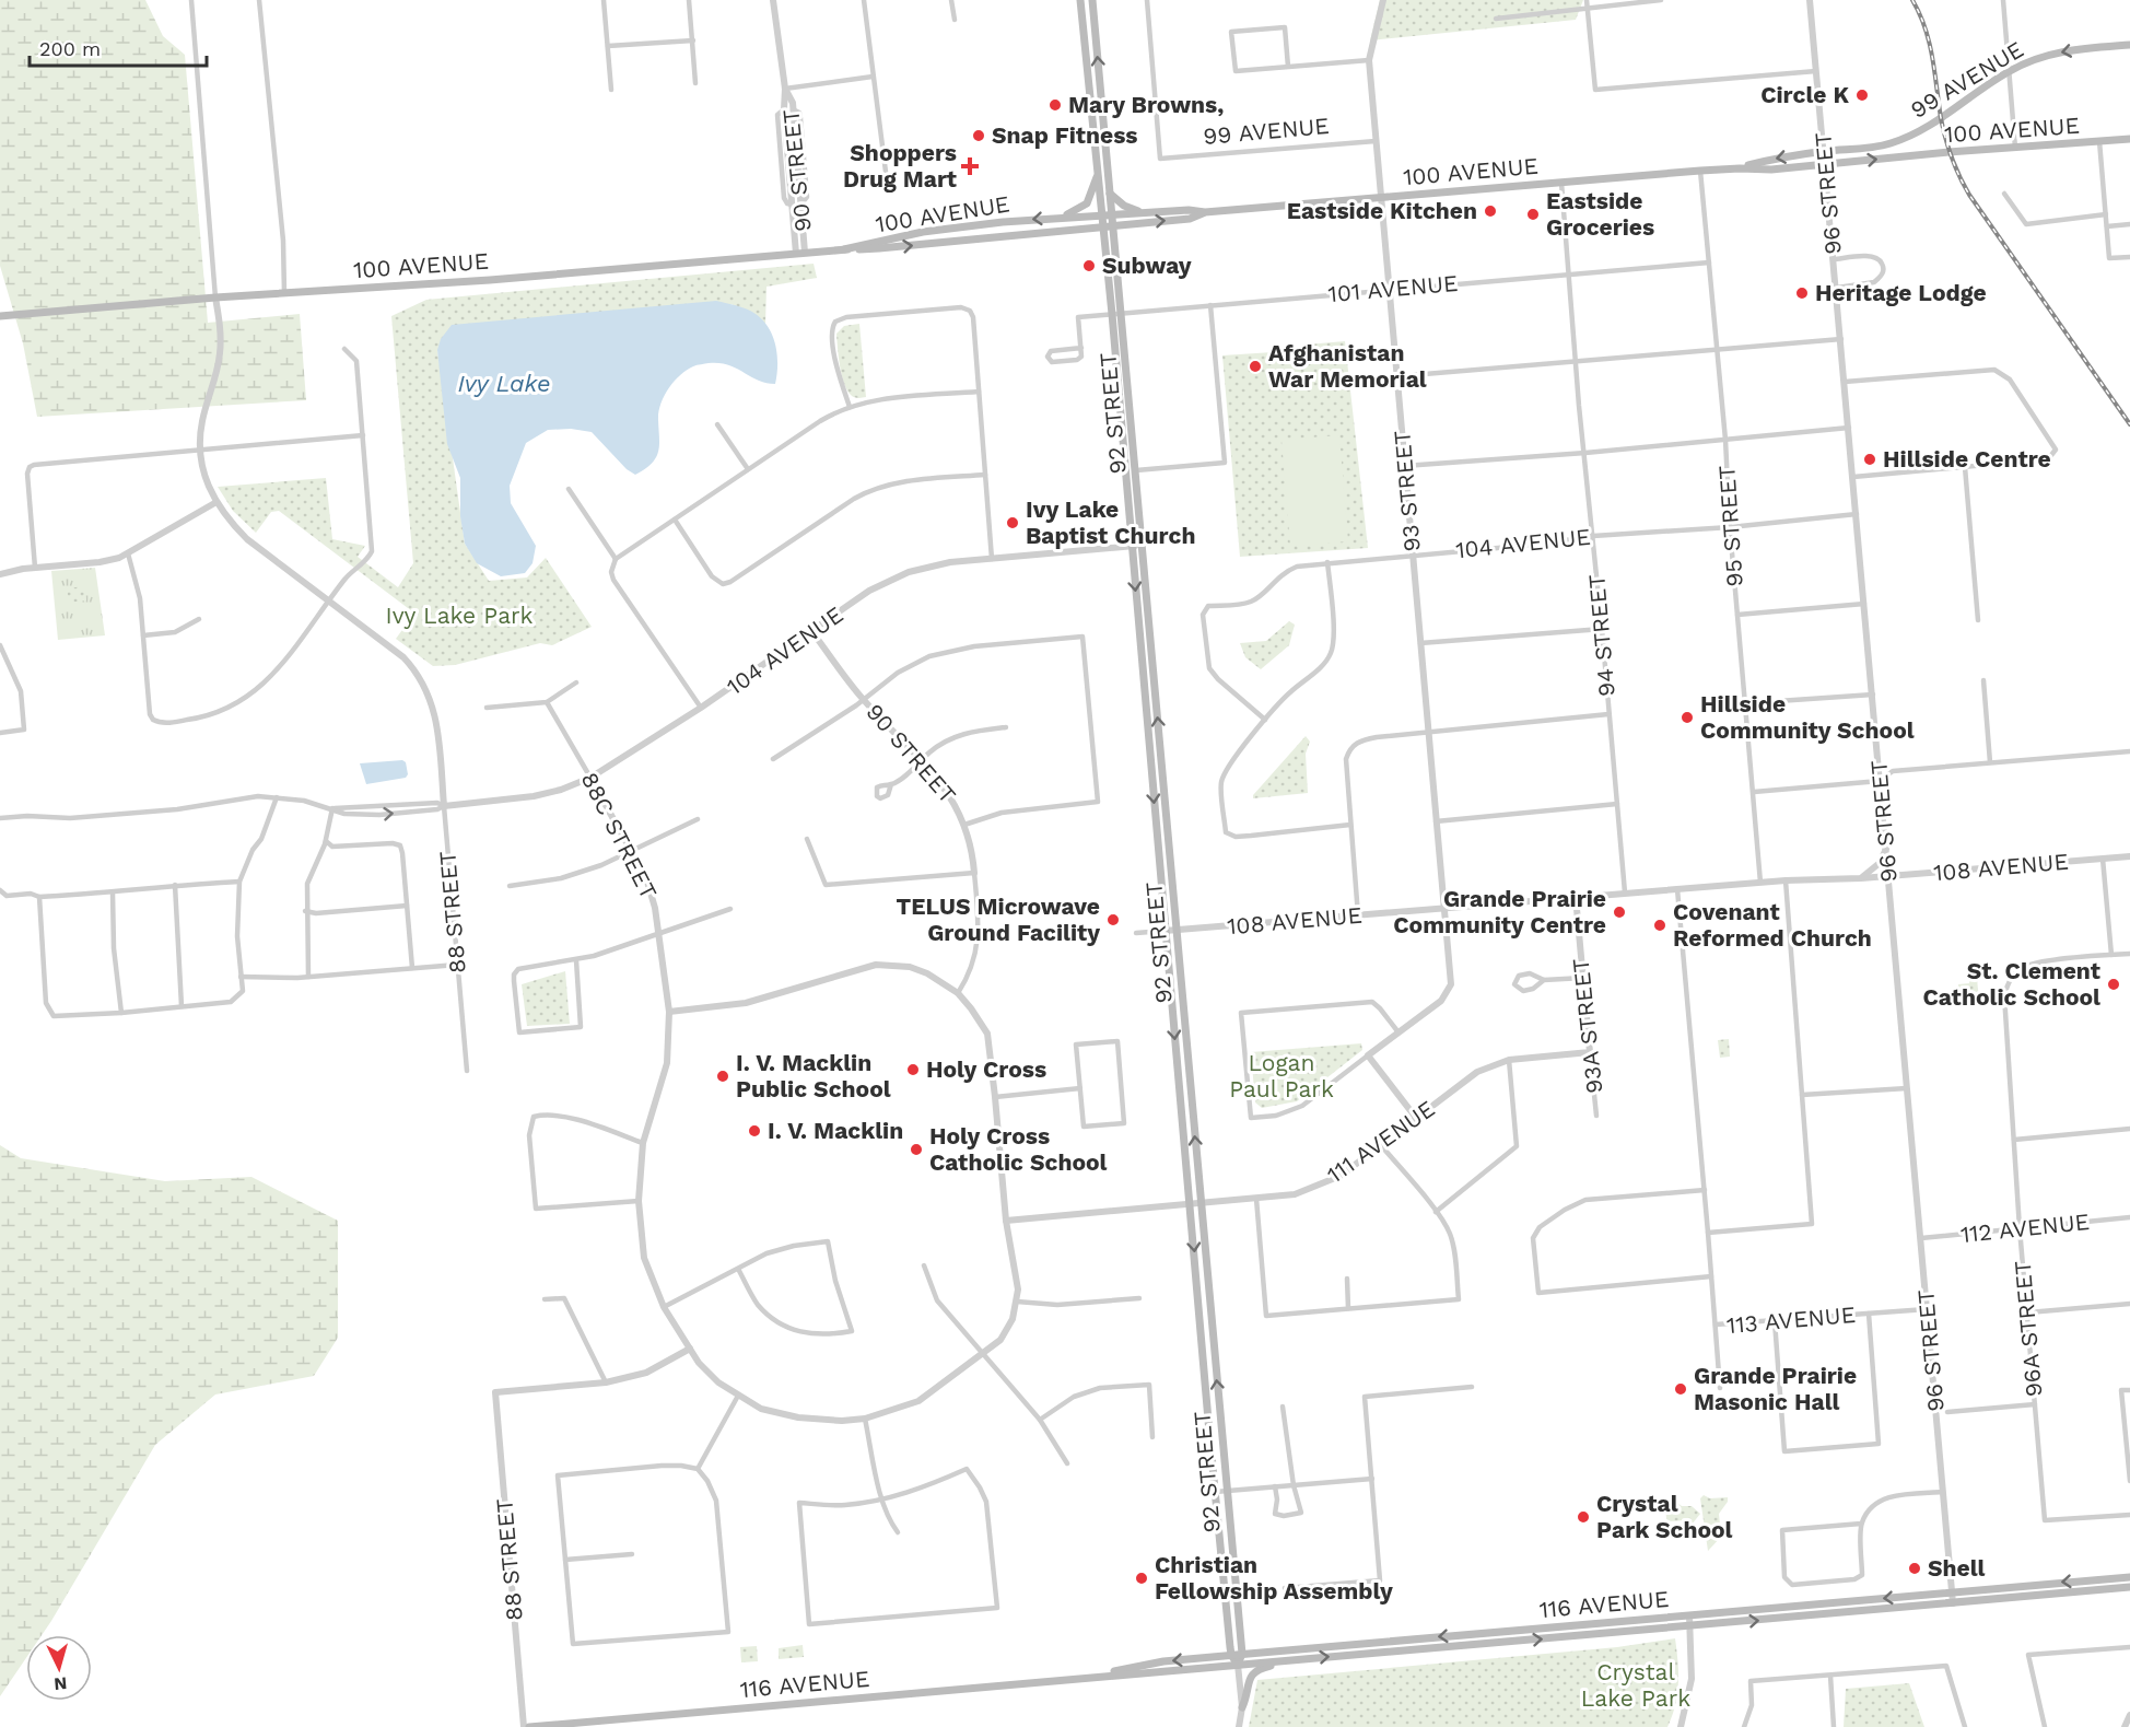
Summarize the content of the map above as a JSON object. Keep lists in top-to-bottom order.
{
  "streets": {
    "main road": [
      "99 AVENUE",
      "100 AVENUE",
      "92 STREET",
      "116 AVENUE"
    ],
    "street": [
      "90 STREET",
      "96 STREET",
      "101 AVENUE",
      "93 STREET",
      "95 STREET",
      "104 AVENUE",
      "94 STREET",
      "88C STREET",
      "108 AVENUE",
      "88 STREET",
      "93A STREET",
      "111 AVENUE",
      "112 AVENUE",
      "113 AVENUE",
      "96A STREET"
    ]
  },
  "crossings": [
    ["99 AVENUE", "100 AVENUE"],
    ["99 AVENUE", "96 STREET"],
    ["99 AVENUE", "93 STREET"],
    ["100 AVENUE", "90 STREET"],
    ["100 AVENUE", "96 STREET"],
    ["100 AVENUE", "92 STREET"],
    ["100 AVENUE", "93 STREET"],
    ["100 AVENUE", "95 STREET"],
    ["100 AVENUE", "94 STREET"],
    ["100 AVENUE", "88 STREET"],
    ["90 STREET", "104 AVENUE"],
    ["96 STREET", "104 AVENUE"],
    ["96 STREET", "108 AVENUE"],
    ["96 STREET", "112 AVENUE"],
    ["96 STREET", "113 AVENUE"],
    ["96 STREET", "116 AVENUE"],
    ["101 AVENUE", "92 STREET"],
    ["101 AVENUE", "93 STREET"],
    ["101 AVENUE", "95 STREET"],
    ["101 AVENUE", "94 STREET"],
    ["92 STREET", "104 AVENUE"],
    ["92 STREET", "108 AVENUE"],
    ["92 STREET", "111 AVENUE"],
    ["92 STREET", "116 AVENUE"],
    ["93 STREET", "104 AVENUE"],
    ["93 STREET", "108 AVENUE"],
    ["95 STREET", "104 AVENUE"],
    ["95 STREET", "108 AVENUE"],
    ["104 AVENUE", "94 STREET"],
    ["104 AVENUE", "88C STREET"],
    ["104 AVENUE", "88 STREET"],
    ["94 STREET", "108 AVENUE"],
    ["108 AVENUE", "93A STREET"],
    ["93A STREET", "111 AVENUE"],
    ["112 AVENUE", "96A STREET"]
  ],
  "water": ["Ivy Lake"],
  "parks": ["Ivy Lake Park", "Logan Paul Park", "Crystal Lake Park"],
  "places": {
    "other": [
      "Circle K",
      "Mary Browns,",
      "Snap Fitness",
      "Eastside Kitchen",
      "Eastside Groceries",
      "Subway",
      "Heritage Lodge",
      "Afghanistan War Memorial",
      "Hillside Centre",
      "Ivy Lake Baptist Church",
      "Hillside Community School",
      "Grande Prairie Community Centre",
      "TELUS Microwave Ground Facility",
      "Covenant Reformed Church",
      "St. Clement Catholic School",
      "Holy Cross",
      "I. V. Macklin Public School",
      "I. V. Macklin",
      "Holy Cross Catholic School",
      "Grande Prairie Masonic Hall",
      "Crystal Park School",
      "Shell",
      "Christian Fellowship Assembly"
    ],
    "health": ["Shoppers Drug Mart"]
  },
  "scale_bar": "200 m",
  "north": "bottom"
}
